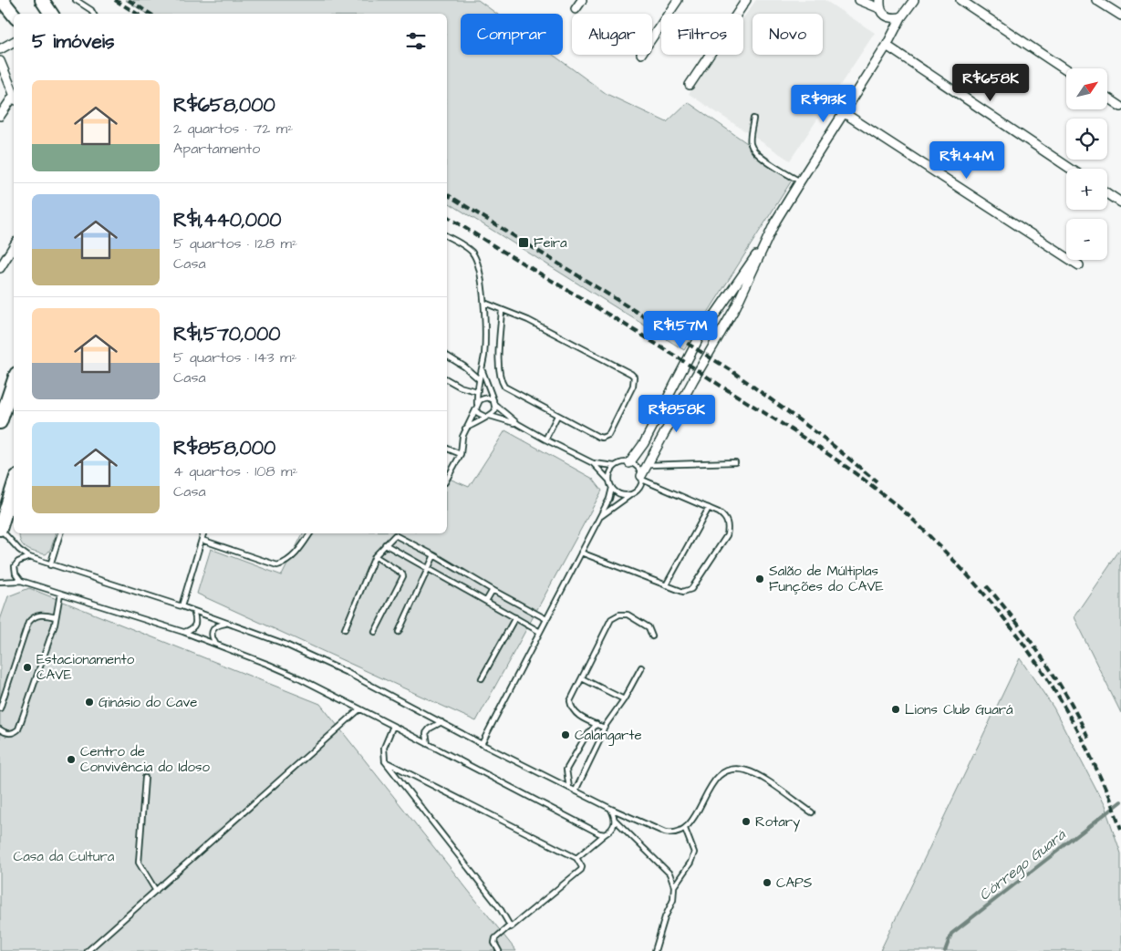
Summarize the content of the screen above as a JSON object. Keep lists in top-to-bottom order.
{
  "water": ["Córrego Guará"],
  "parks": ["Casa da Cultura"],
  "places": {
    "transit": ["Feira"],
    "other": [
      "Salão de Múltiplas Funções do CAVE",
      "Estacionamento CAVE",
      "Ginásio do Cave",
      "Lions Club Guará",
      "Calangarte",
      "Centro de Convivência do Idoso",
      "Rotary",
      "CAPS"
    ]
  },
  "north": "top right",
  "page": {
    "chip": [
      "Comprar",
      "Alugar",
      "Filtros",
      "Novo"
    ],
    "heading": "5 imóveis",
    "price": [
      "R$658K",
      "R$913K",
      "R$1.44M",
      "R$1.57M",
      "R$858K"
    ],
    "map_buttons": ["+", "−"],
    "list": [
      {
        "name": "R$658,000",
        "note": "2 quartos · 72 m² · Apartamento"
      },
      {
        "name": "R$1,440,000",
        "note": "5 quartos · 128 m² · Casa"
      },
      {
        "name": "R$1,570,000",
        "note": "5 quartos · 143 m² · Casa"
      },
      {
        "name": "R$858,000",
        "note": "4 quartos · 108 m² · Casa"
      }
    ]
  }
}
